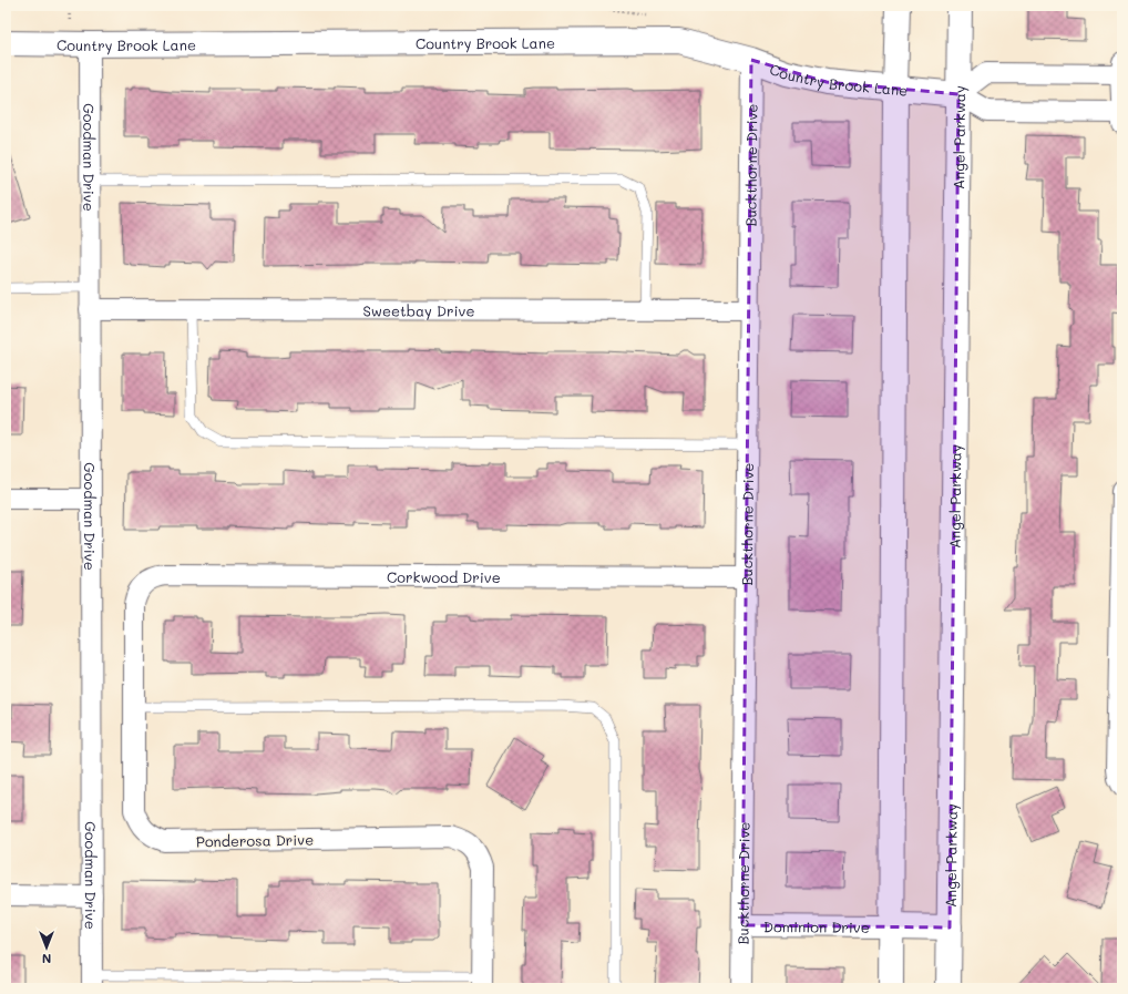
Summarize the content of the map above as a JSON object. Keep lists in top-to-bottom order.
{
  "streets": {
    "main road": ["Country Brook Lane", "Angel Parkway"],
    "street": [
      "Goodman Drive",
      "Buckthorne Drive",
      "Sweetbay Drive",
      "Corkwood Drive",
      "Ponderosa Drive",
      "Dominion Drive"
    ]
  },
  "crossings": [
    ["Country Brook Lane", "Angel Parkway"],
    ["Country Brook Lane", "Goodman Drive"],
    ["Country Brook Lane", "Buckthorne Drive"],
    ["Goodman Drive", "Sweetbay Drive"],
    ["Buckthorne Drive", "Sweetbay Drive"],
    ["Buckthorne Drive", "Corkwood Drive"],
    ["Buckthorne Drive", "Dominion Drive"],
    ["Corkwood Drive", "Ponderosa Drive"]
  ],
  "north": "bottom"
}
